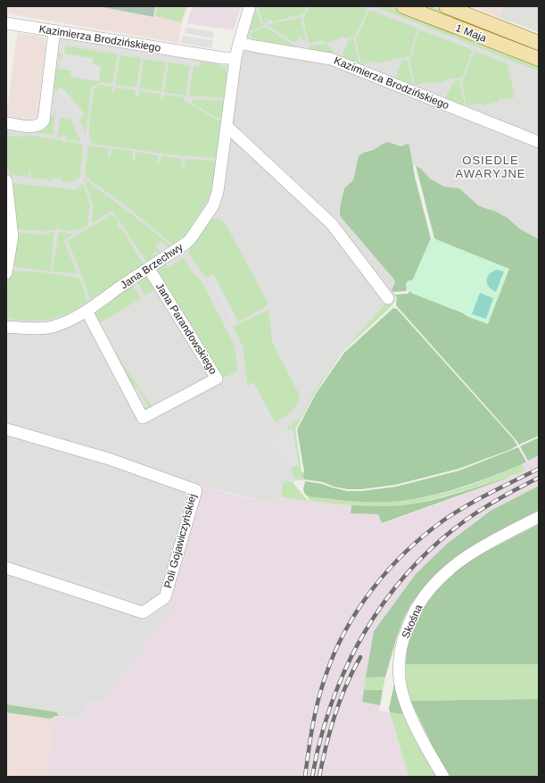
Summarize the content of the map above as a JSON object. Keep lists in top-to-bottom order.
{
  "streets": {
    "main road": ["1 Maja"],
    "street": [
      "Kazimierza Brodzińskiego",
      "Jana Brzechwy",
      "Jana Parandowskiego",
      "Poli Gojawiczyńskiej",
      "Skośna"
    ]
  },
  "crossings": [
    ["Kazimierza Brodzińskiego", "Jana Brzechwy"],
    ["Jana Brzechwy", "Jana Parandowskiego"]
  ],
  "districts": ["OSIEDLE AWARYJNE"]
}
